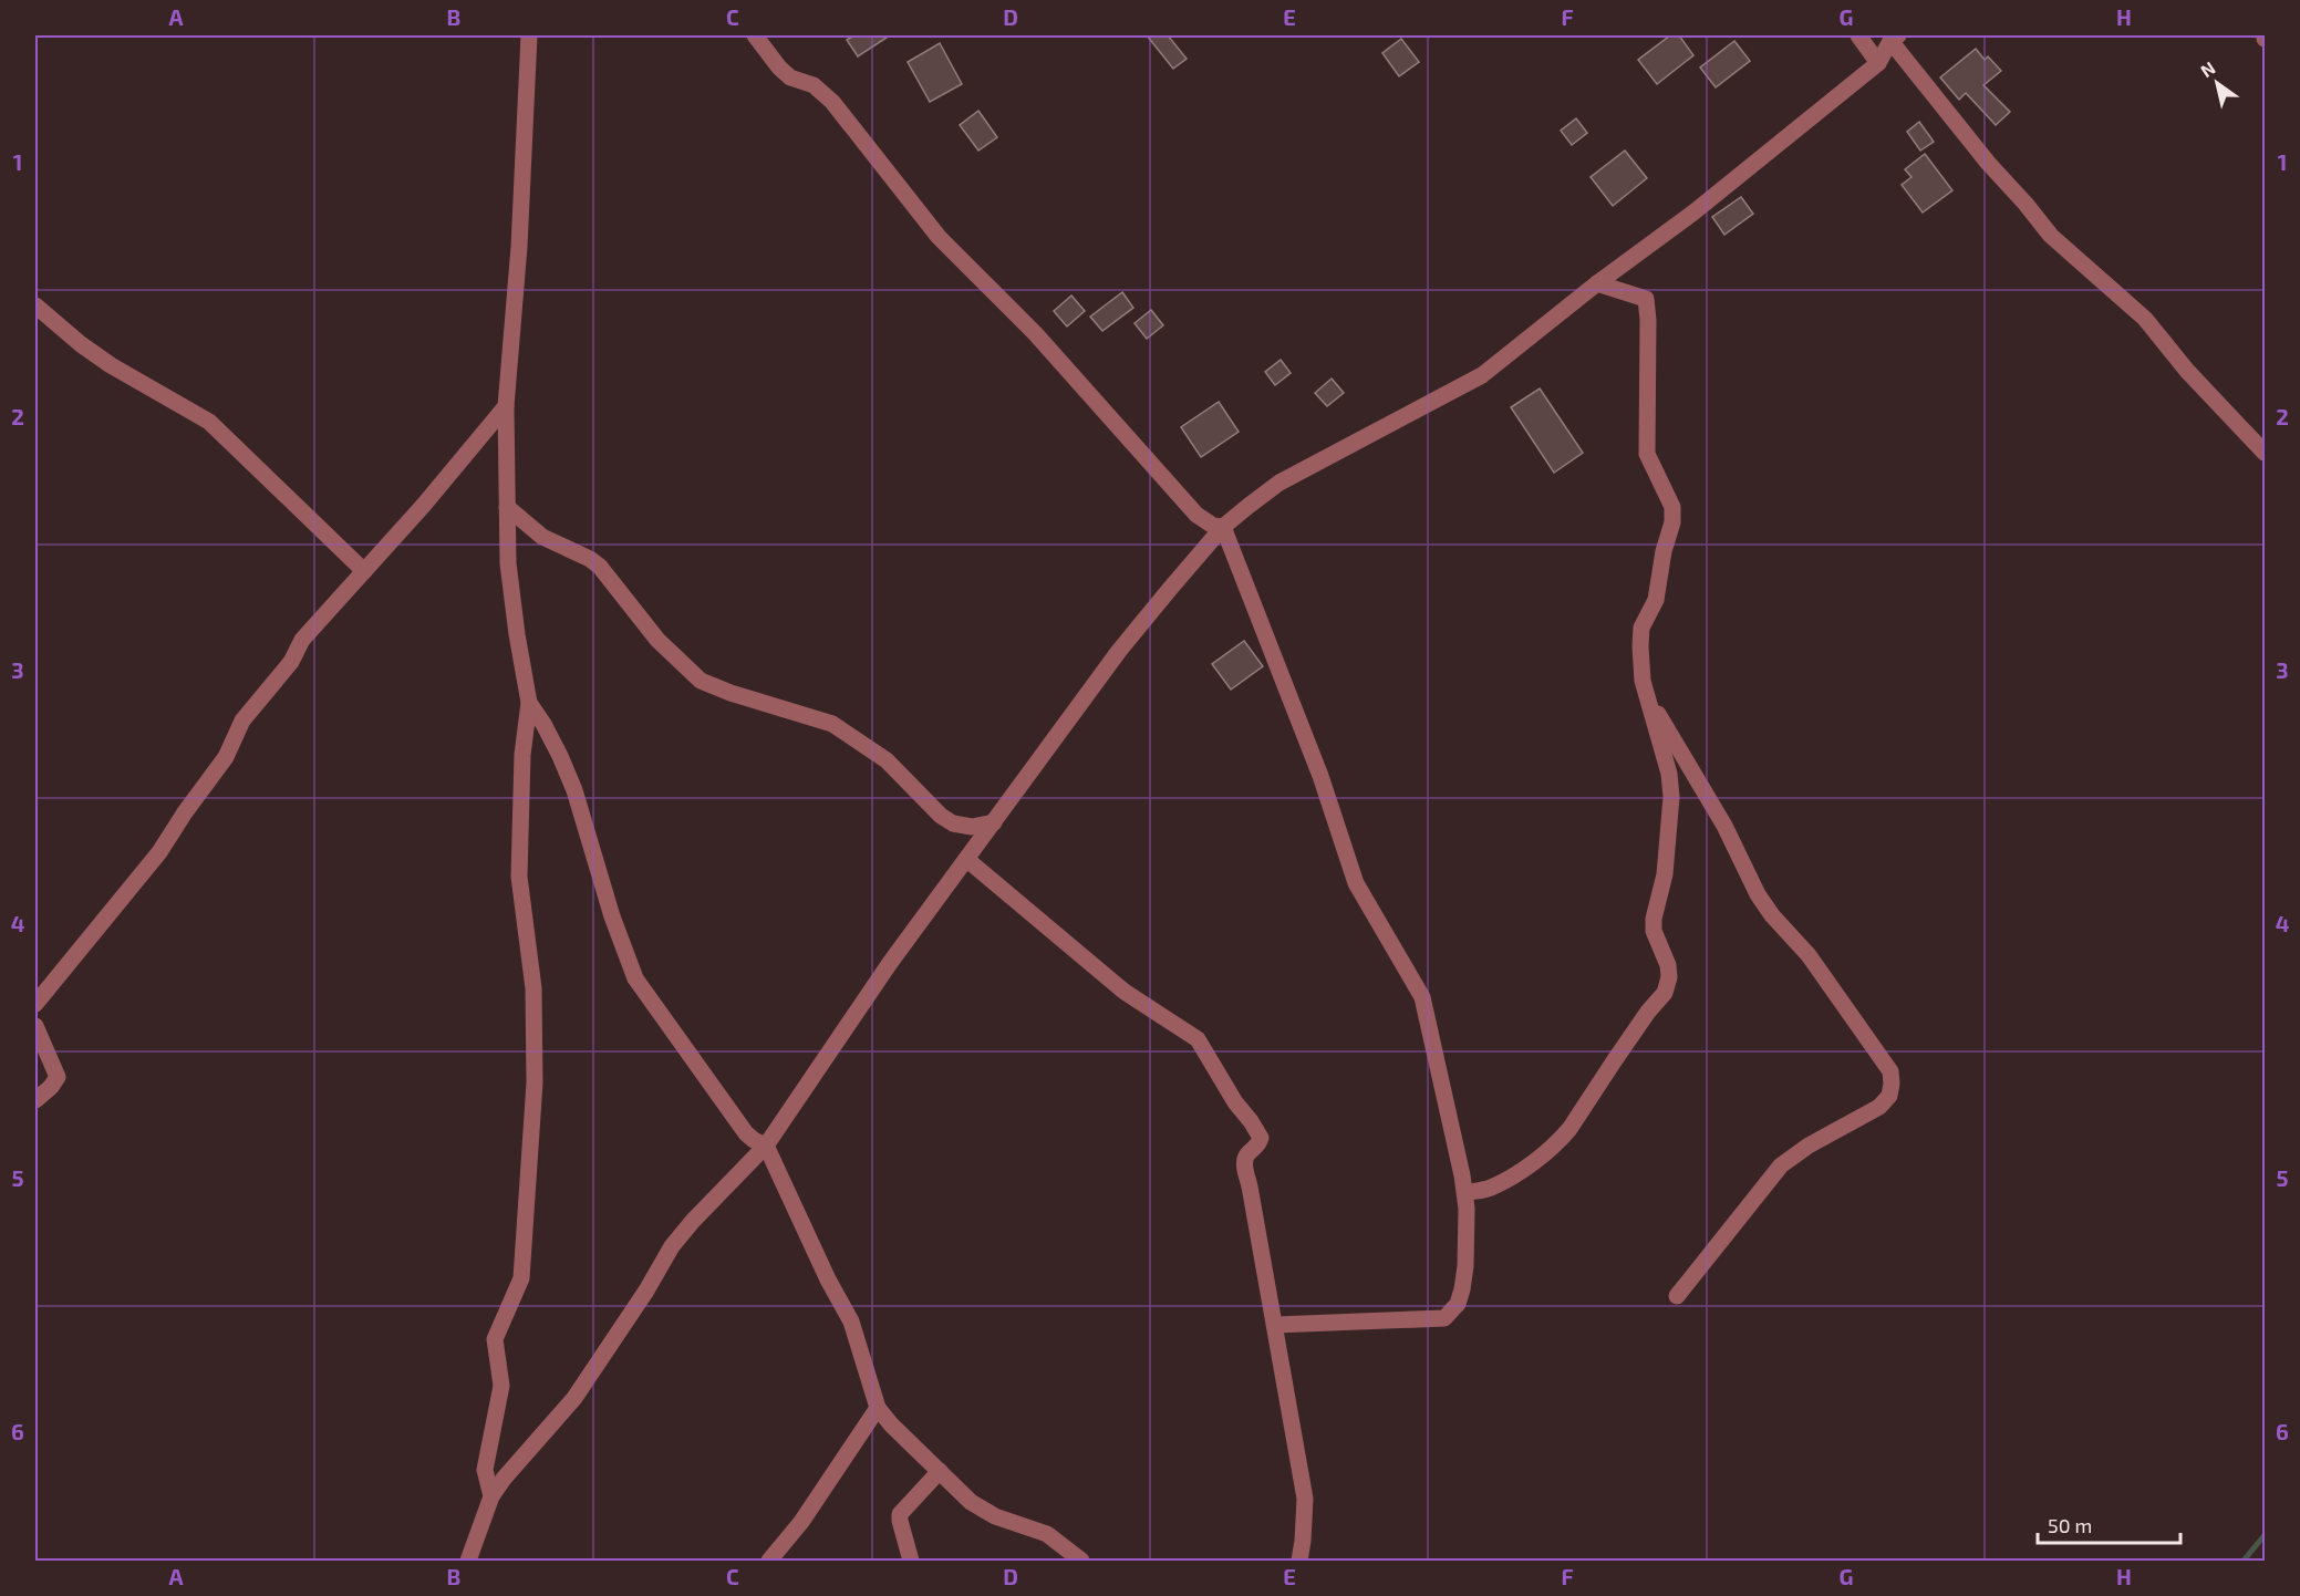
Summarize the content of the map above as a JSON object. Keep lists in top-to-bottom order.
{
  "scale_bar": "50 m",
  "north": "top left",
  "grid": {
    "columns": [
      "A",
      "B",
      "C",
      "D",
      "E",
      "F",
      "G",
      "H"
    ],
    "rows": [
      "1",
      "2",
      "3",
      "4",
      "5",
      "6"
    ]
  }
}
